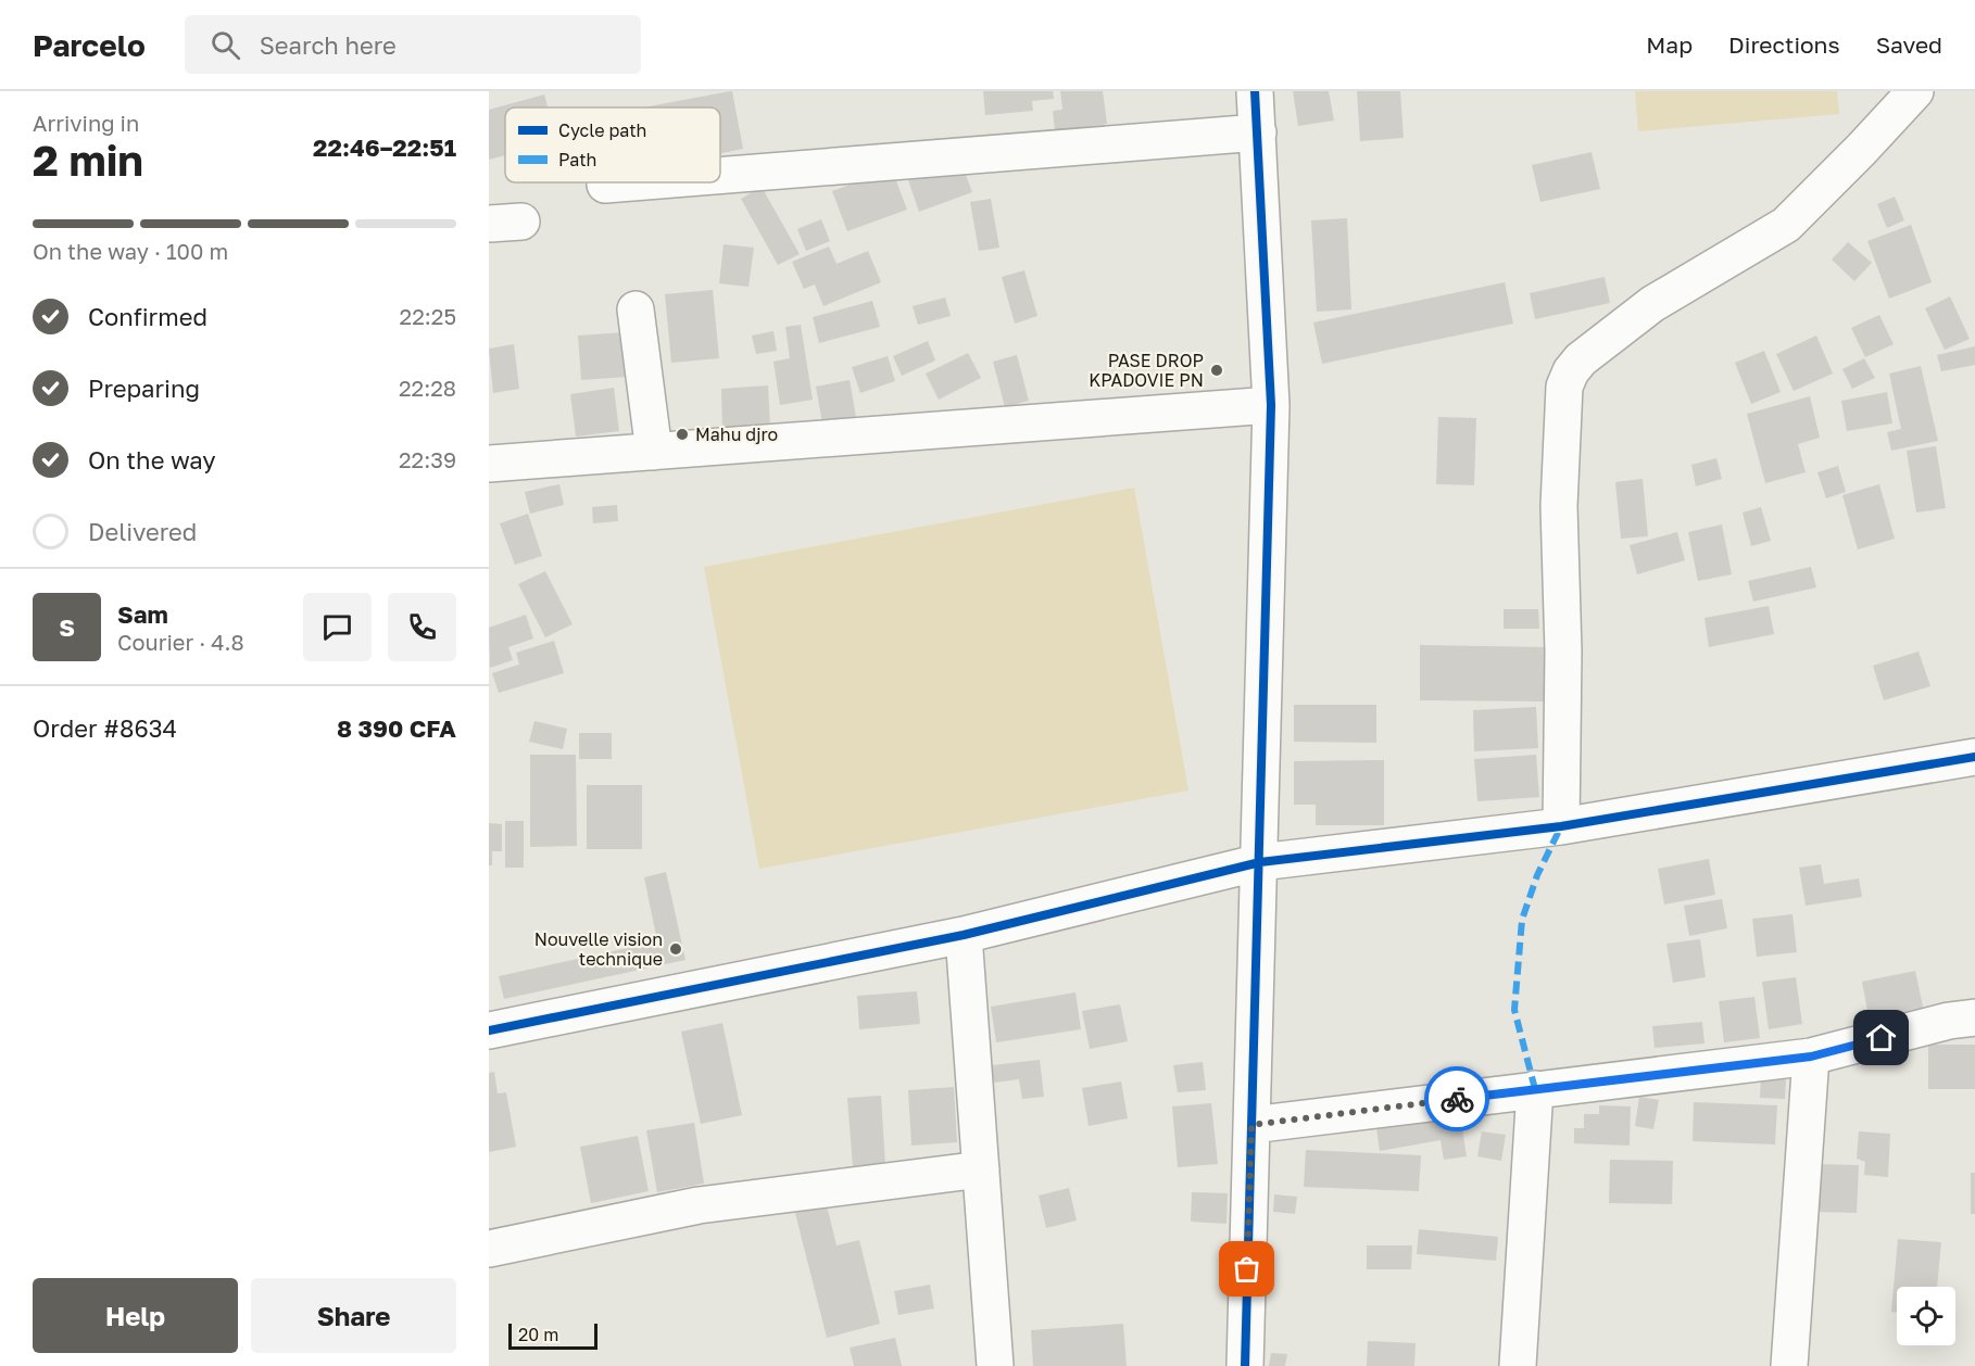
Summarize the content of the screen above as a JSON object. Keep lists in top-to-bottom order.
{
  "places": ["PASE DROP KPADOVIE PN", "Mahu djro", "Nouvelle vision technique"],
  "legend": ["Cycle path", "Path"],
  "scale_bar": "20 m",
  "page": {
    "header": "Parcelo",
    "search": "Search here",
    "nav": ["Map", "Directions", "Saved"],
    "heading": ["2 min", "Arriving in", "22:46–22:51"],
    "panel": [
      "Sam",
      "Courier · 4.8",
      "Order #8634",
      "8 390 CFA"
    ],
    "bar": "On the way · 100 m",
    "list": [
      ["Confirmed", "22:25"],
      ["Preparing", "22:28"],
      ["On the way", "22:39"],
      "Delivered"
    ],
    "round": "S",
    "buttons": ["Help", "Share"],
    "scale": "20 m"
  }
}
